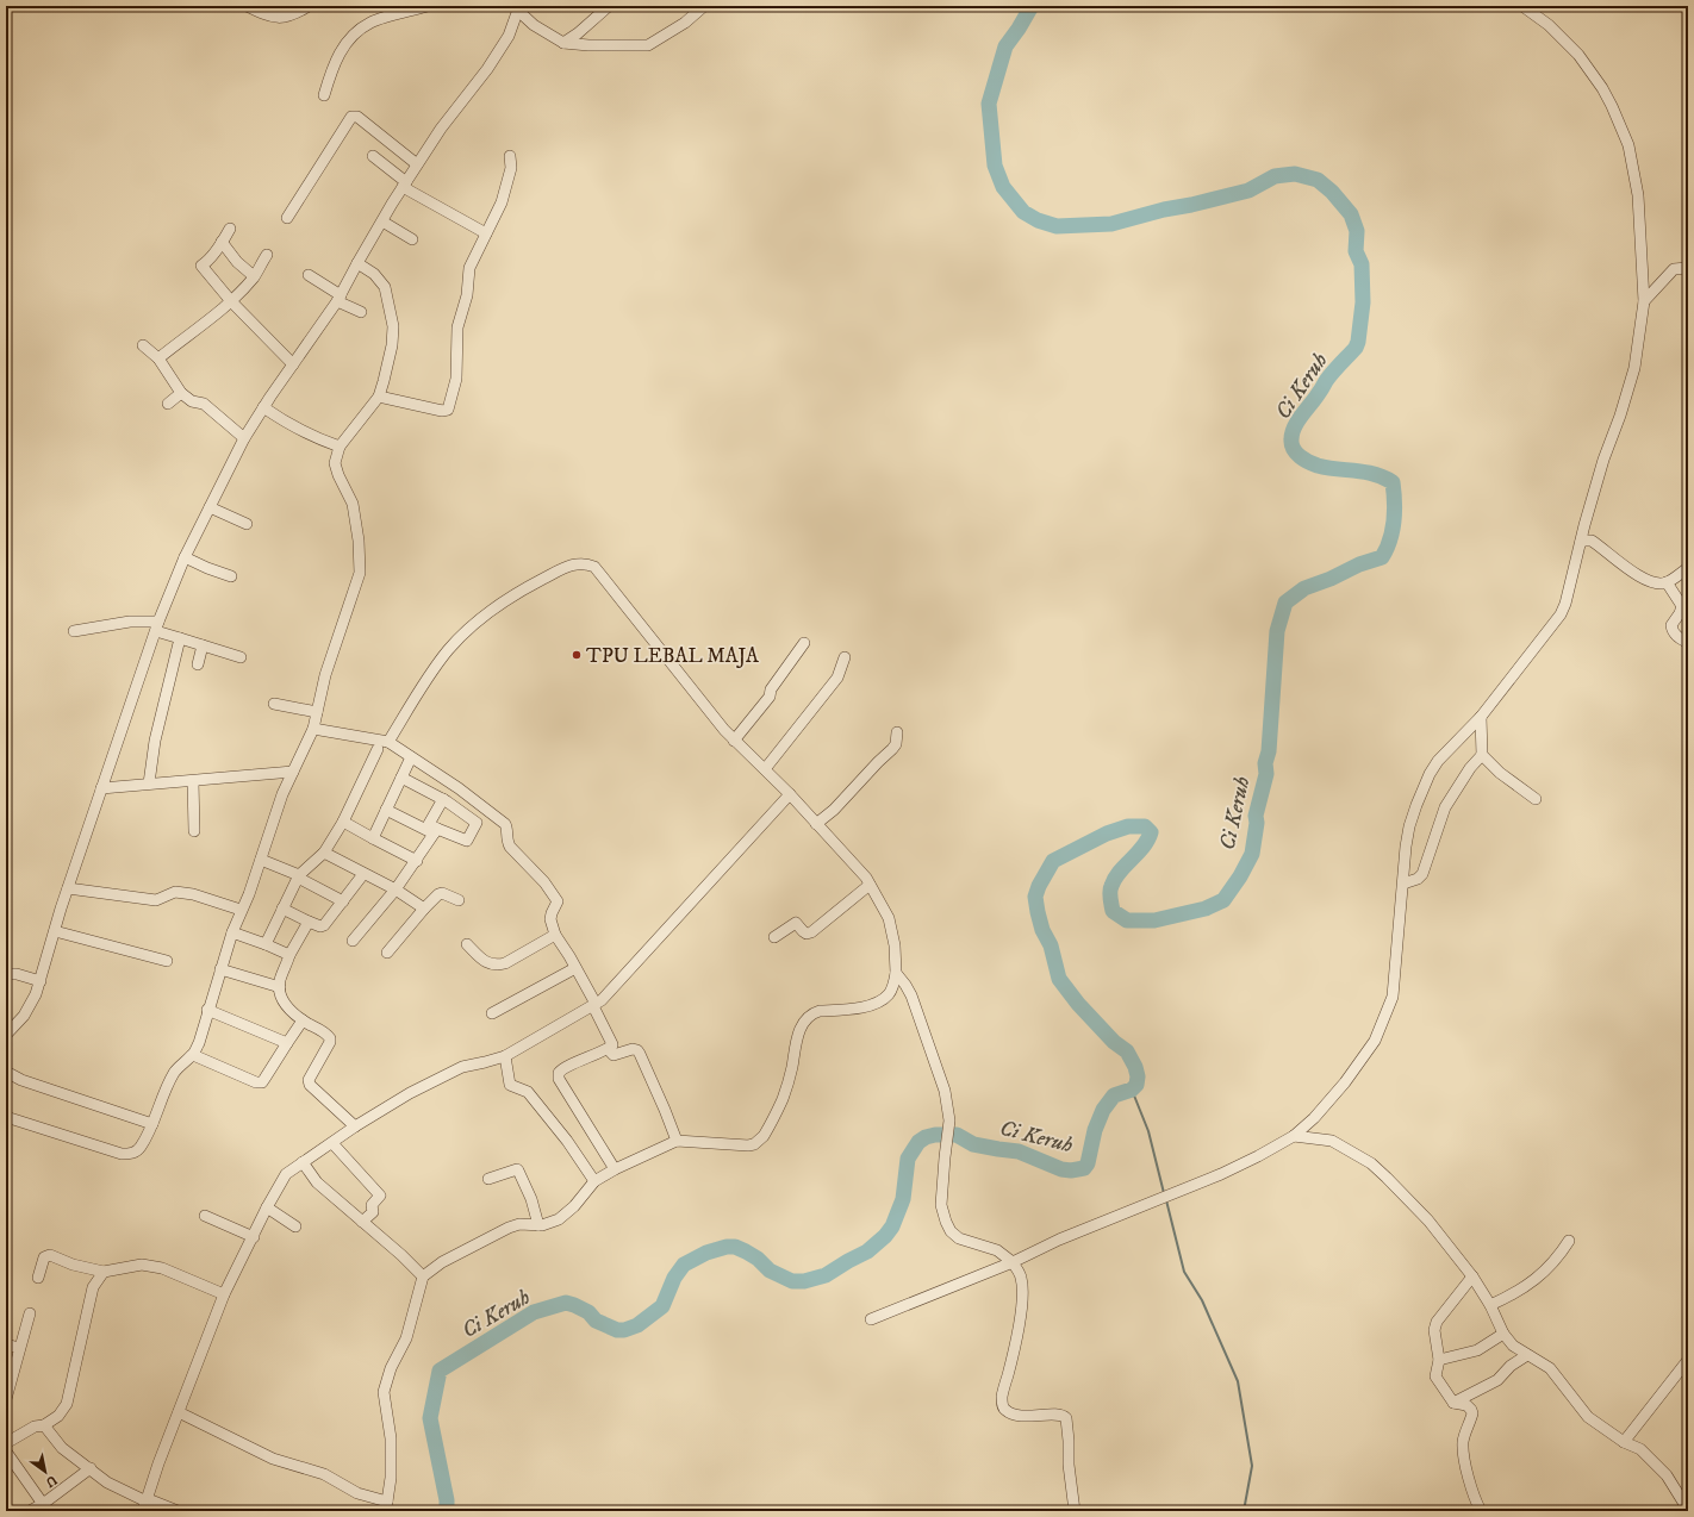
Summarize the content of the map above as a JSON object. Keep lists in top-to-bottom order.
{
  "water": ["Ci Keruh"],
  "places": ["TPU LEBAL MAJA"],
  "north": "bottom right"
}
